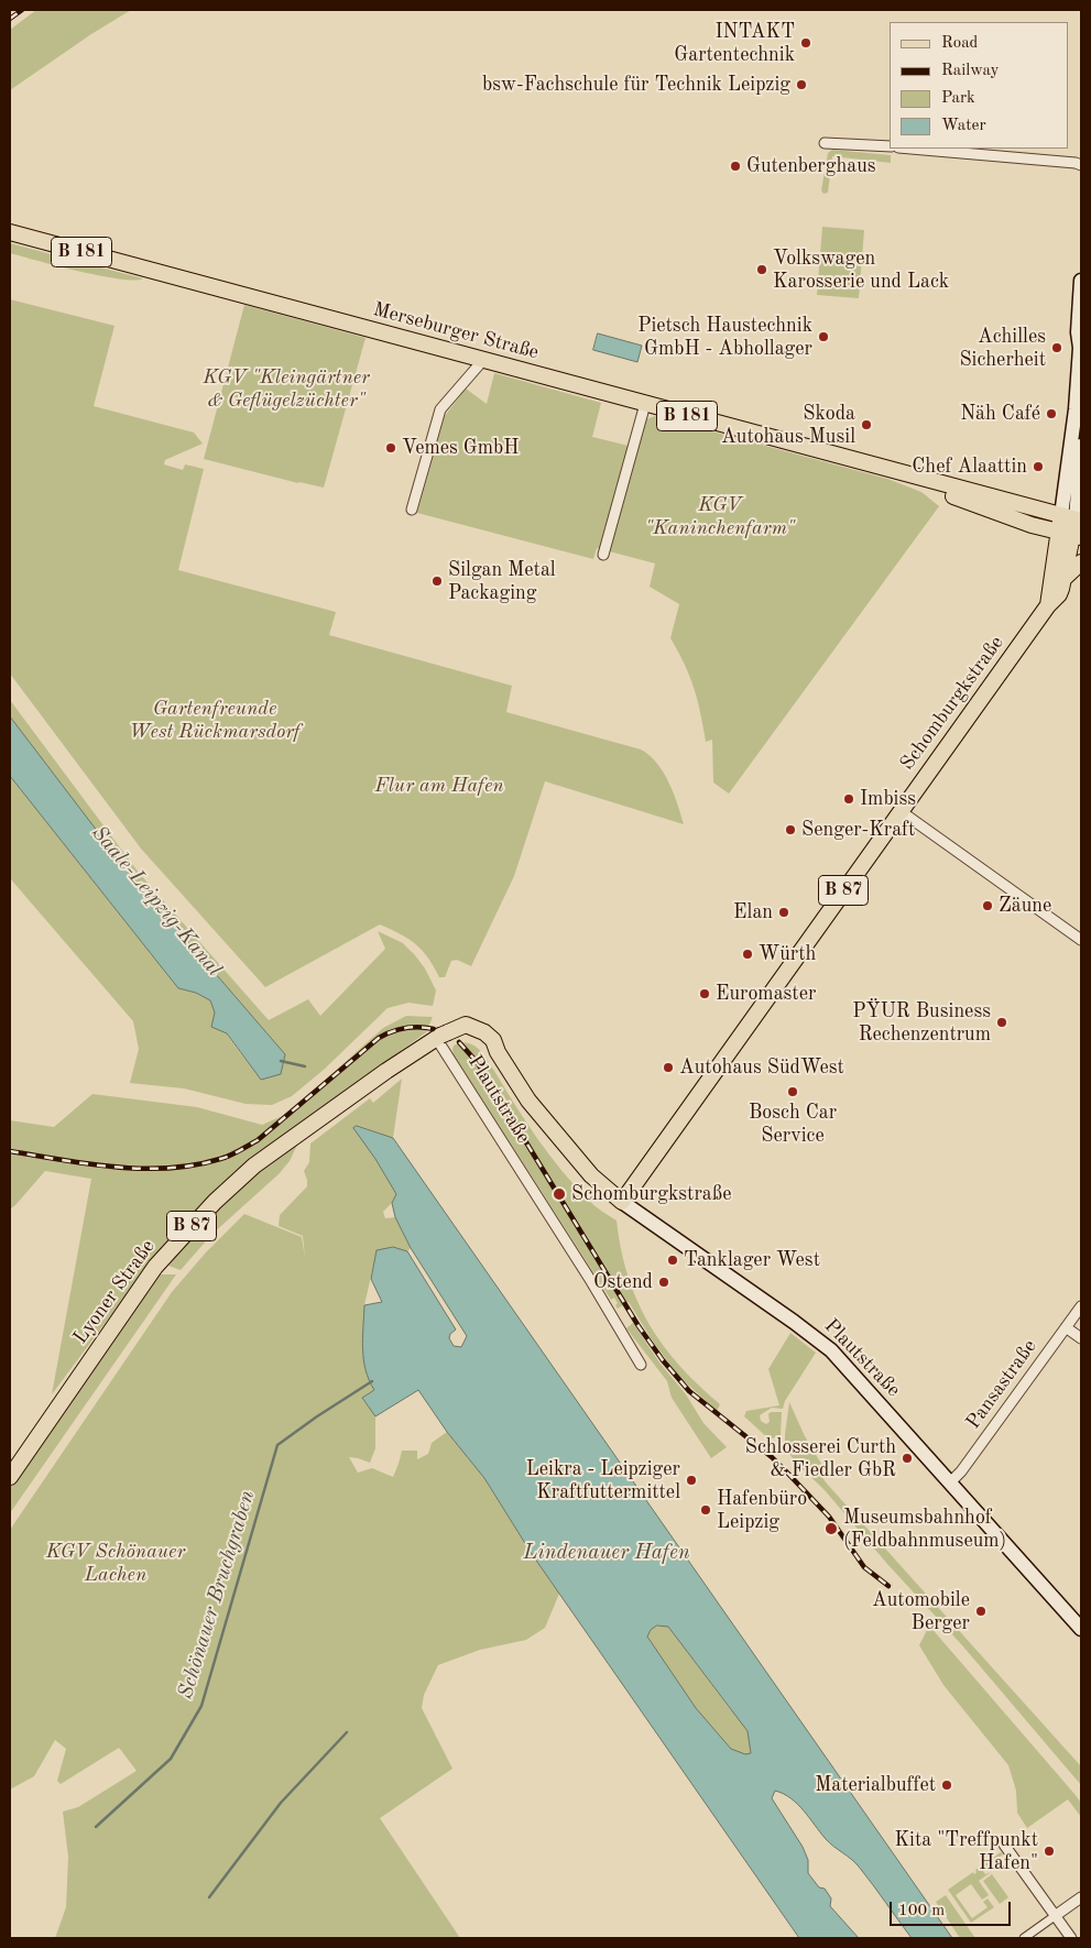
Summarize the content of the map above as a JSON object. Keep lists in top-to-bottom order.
{
  "streets": {
    "main road": [
      "B 181",
      "Merseburger Straße",
      "Schomburgkstraße",
      "B 87",
      "Plautstraße",
      "Lyoner Straße"
    ],
    "street": ["Pansastraße"]
  },
  "crossings": [
    ["Merseburger Straße", "Schomburgkstraße"],
    ["Schomburgkstraße", "B 87"],
    ["Schomburgkstraße", "Plautstraße"],
    ["Plautstraße", "Lyoner Straße"],
    ["Plautstraße", "Pansastraße"]
  ],
  "water": ["Saale-Leipzig-Kanal", "Lindenauer Hafen", "Schönauer Bruchgraben"],
  "parks": [
    "KGV \"Kleingärtner & Geflügelzüchter\"",
    "KGV \"Kaninchenfarm\"",
    "Gartenfreunde West Rückmarsdorf",
    "Flur am Hafen",
    "KGV Schönauer Lachen"
  ],
  "places": [
    "INTAKT Gartentechnik",
    "bsw-Fachschule für Technik Leipzig",
    "Gutenberghaus",
    "Volkswagen Karosserie und Lack",
    "Pietsch Haustechnik GmbH - Abhollager",
    "Achilles Sicherheit",
    "Näh Café",
    "Skoda Autohaus Musil",
    "Vemes GmbH",
    "Chef Alaattin",
    "Silgan Metal Packaging",
    "Imbiss",
    "Senger-Kraft",
    "Zäune",
    "Elan",
    "Würth",
    "Euromaster",
    "PŸUR Business Rechenzentrum",
    "Autohaus SüdWest",
    "Bosch Car Service",
    "Schomburgkstraße",
    "Tanklager West",
    "Ostend",
    "Schlosserei Curth & Fiedler GbR",
    "Leikra - Leipziger Kraftfuttermittel",
    "Hafenbüro Leipzig",
    "Museumsbahnhof (Feldbahnmuseum)",
    "Automobile Berger",
    "Materialbuffet",
    "Kita \"Treffpunkt Hafen\""
  ],
  "legend": [
    "Road",
    "Railway",
    "Park",
    "Water"
  ],
  "scale_bar": "100 m"
}
